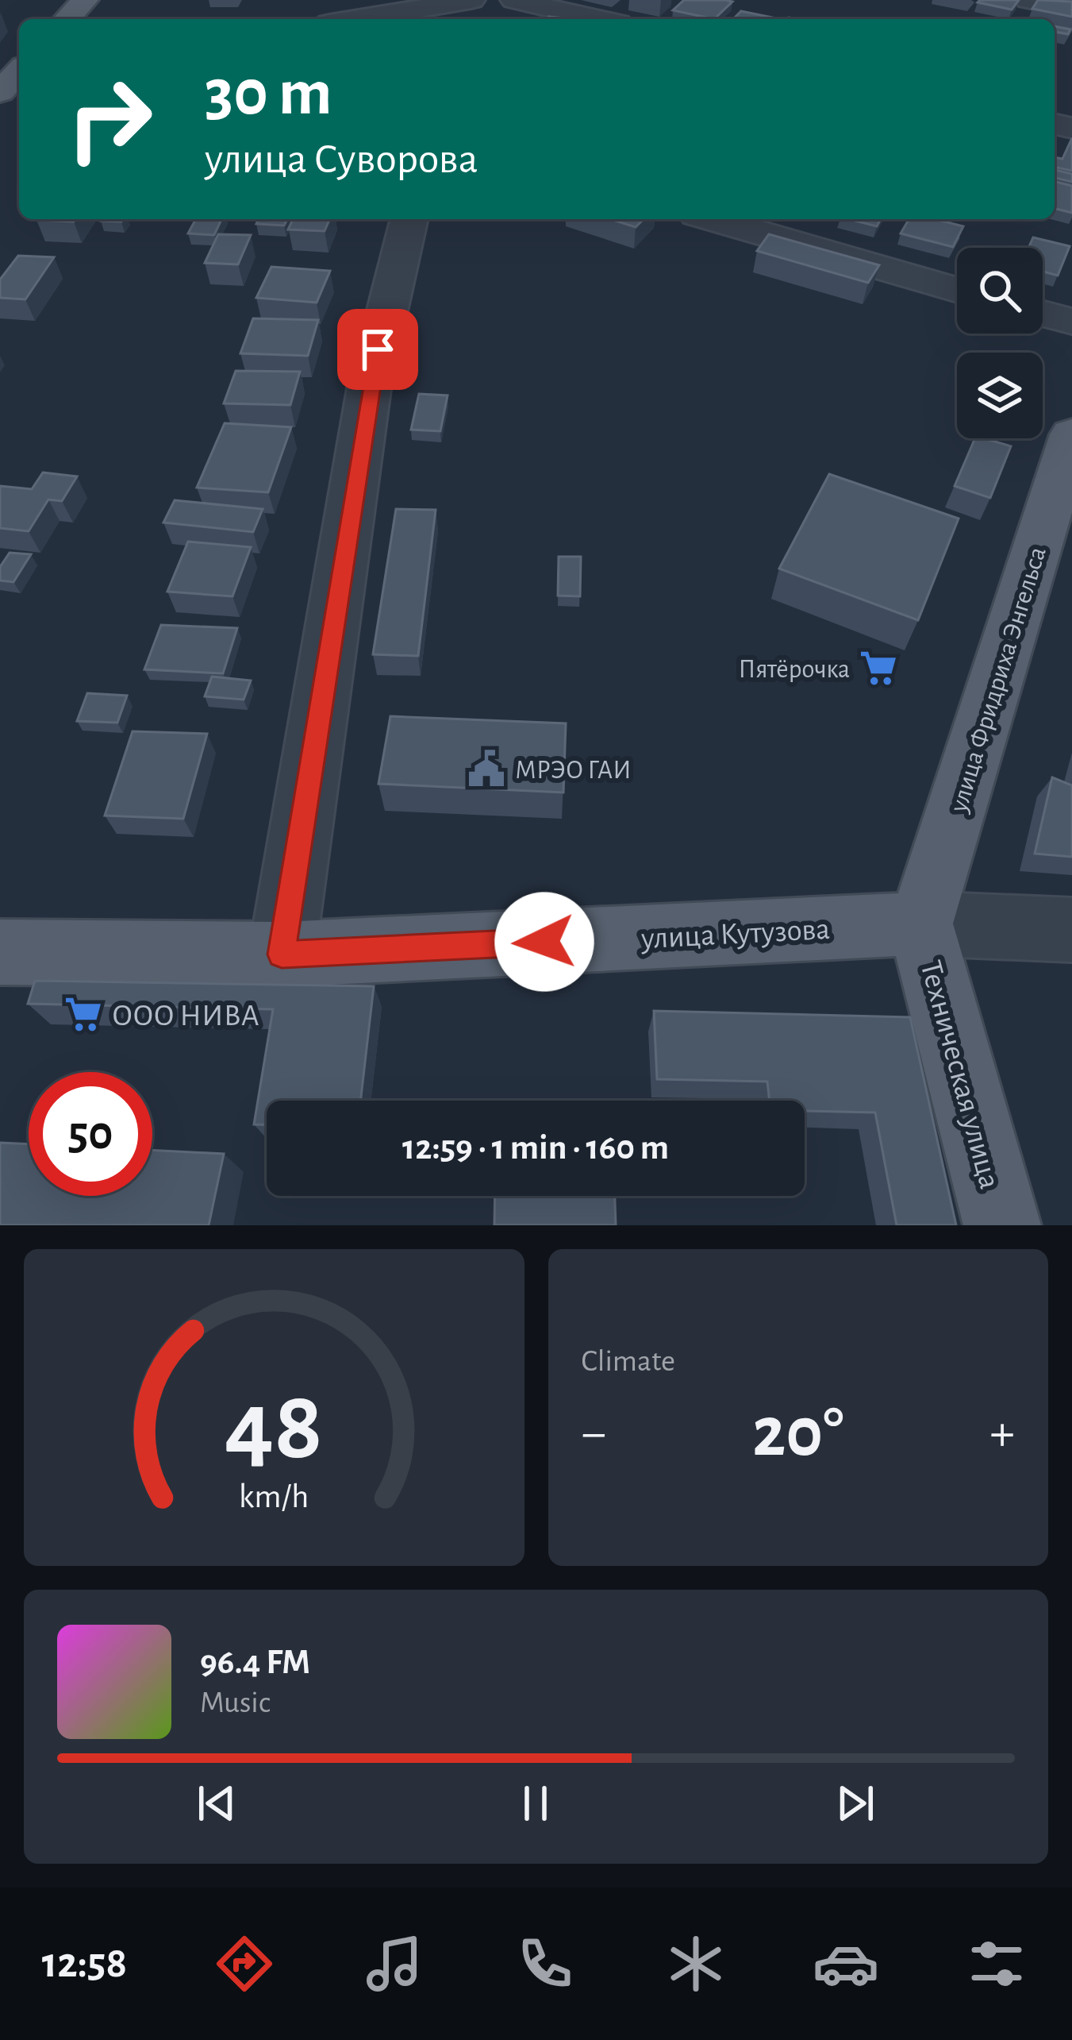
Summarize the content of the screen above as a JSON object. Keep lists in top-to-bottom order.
{
  "streets": {
    "main road": ["улица Фридриха Энгельса", "улица Кутузова", "Техническая улица"]
  },
  "crossings": [
    ["улица Фридриха Энгельса", "улица Кутузова"],
    ["улица Фридриха Энгельса", "Техническая улица"],
    ["улица Кутузова", "Техническая улица"]
  ],
  "places": {
    "supermarket": ["Пятёрочка", "ООО НИВА"],
    "public building": ["МРЭО ГАИ"]
  },
  "page": {
    "turn": ["30 m", "улица Суворова"],
    "limit": "50",
    "trip": "12:59 · 1 min · 160 m",
    "tile": "Climate",
    "heat": ["−", "20°", "+"],
    "song": ["96.4 FM", "Music"],
    "tabs": "12:58",
    "gauge": ["48", "km/h"]
  }
}
